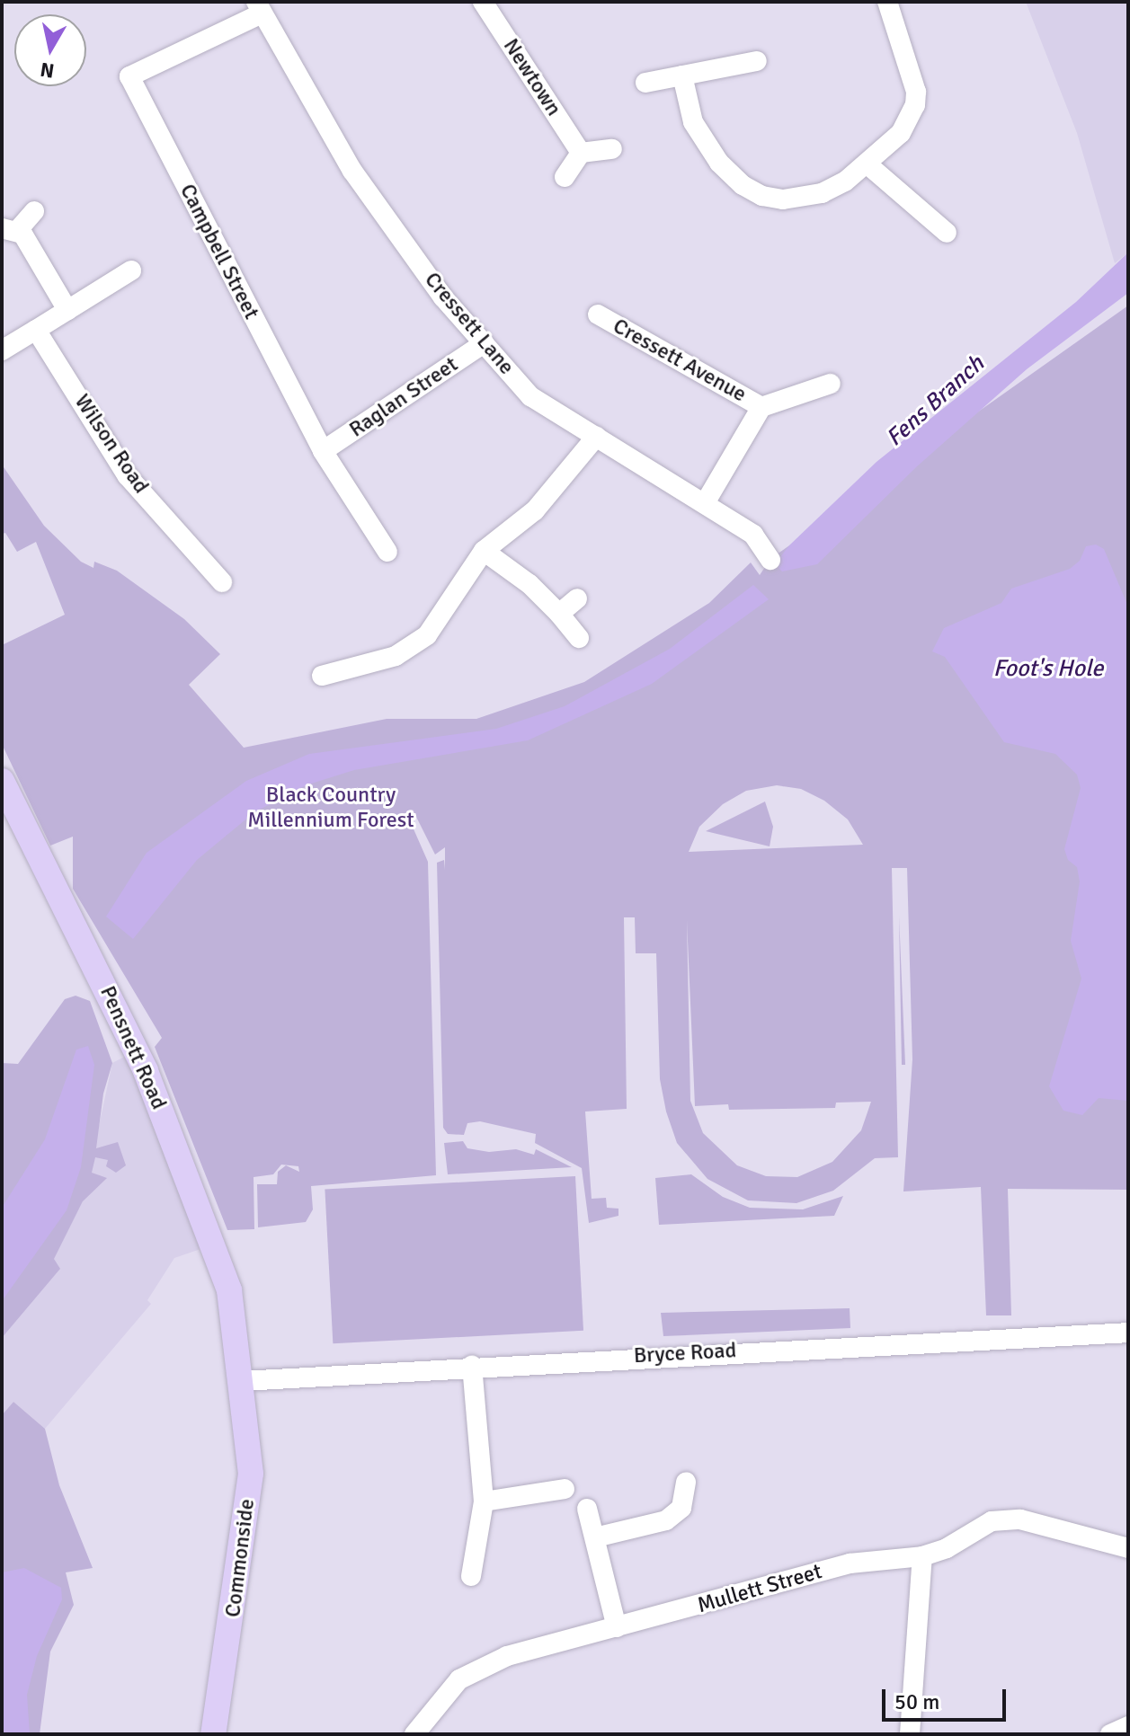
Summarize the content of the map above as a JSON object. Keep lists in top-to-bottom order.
{
  "streets": {
    "main road": ["Pensnett Road", "Commonside"],
    "street": [
      "Newtown",
      "Campbell Street",
      "Cressett Lane",
      "Cressett Avenue",
      "Raglan Street",
      "Wilson Road",
      "Bryce Road",
      "Mullett Street"
    ]
  },
  "crossings": [
    ["Campbell Street", "Cressett Lane"],
    ["Campbell Street", "Raglan Street"],
    ["Cressett Lane", "Cressett Avenue"],
    ["Cressett Lane", "Raglan Street"],
    ["Pensnett Road", "Bryce Road"],
    ["Pensnett Road", "Commonside"],
    ["Bryce Road", "Commonside"]
  ],
  "water": ["Fens Branch", "Foot's Hole"],
  "parks": ["Black Country Millennium Forest"],
  "scale_bar": "50 m",
  "north": "bottom"
}
